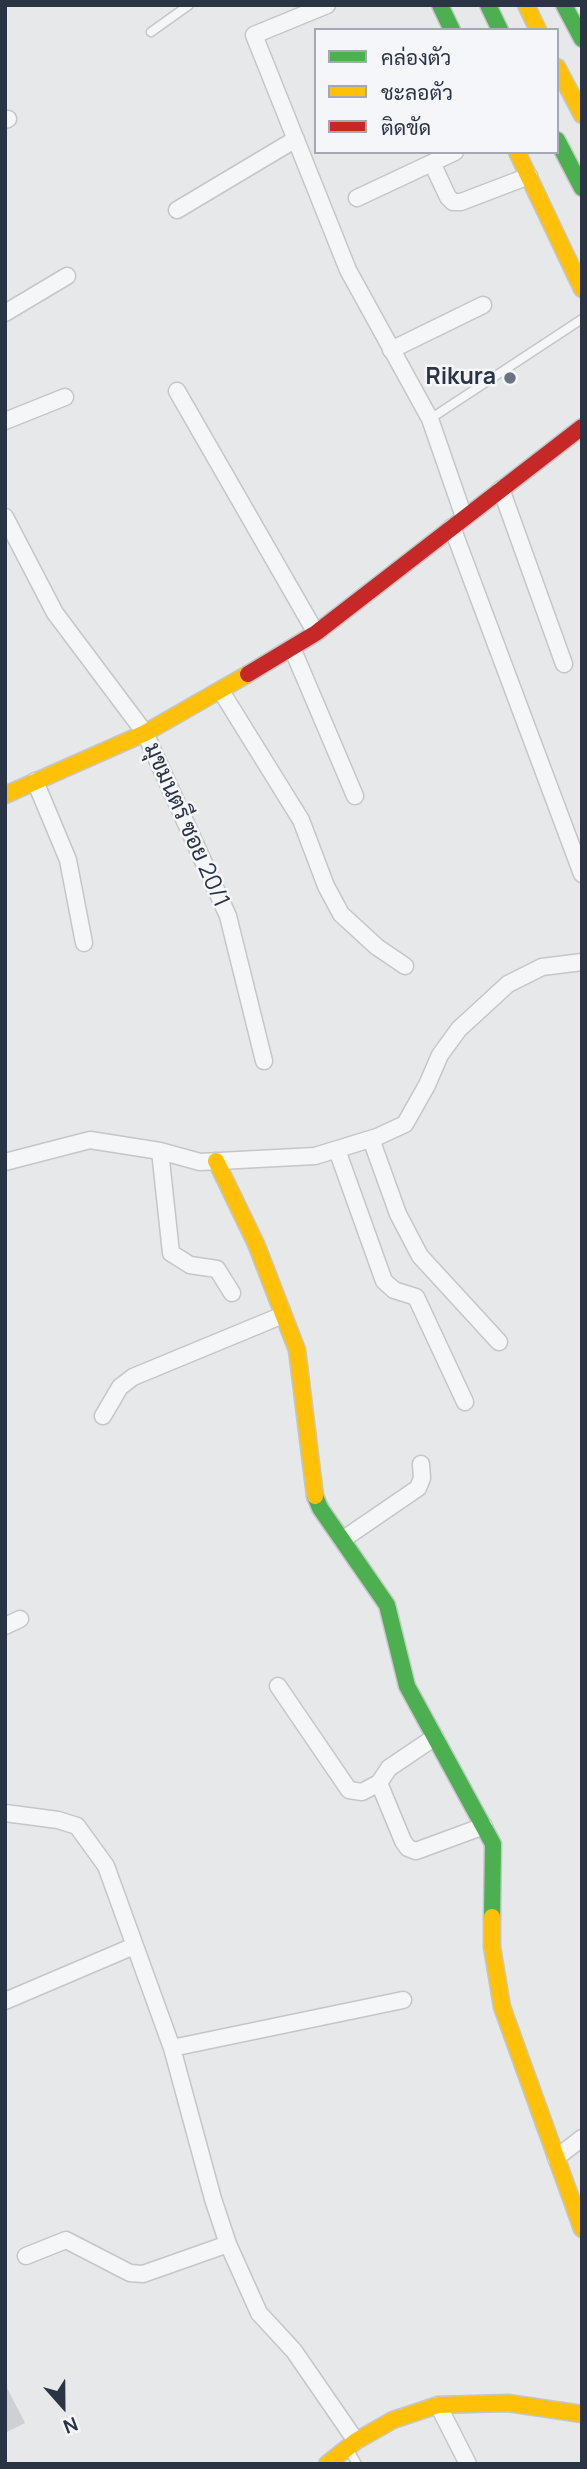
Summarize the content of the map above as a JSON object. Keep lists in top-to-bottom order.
{
  "streets": {
    "street": ["มุขมนตรี ซอย 20/1"]
  },
  "places": ["Rikura"],
  "legend": ["คล่องตัว", "ชะลอตัว", "ติดขัด"],
  "north": "bottom"
}
